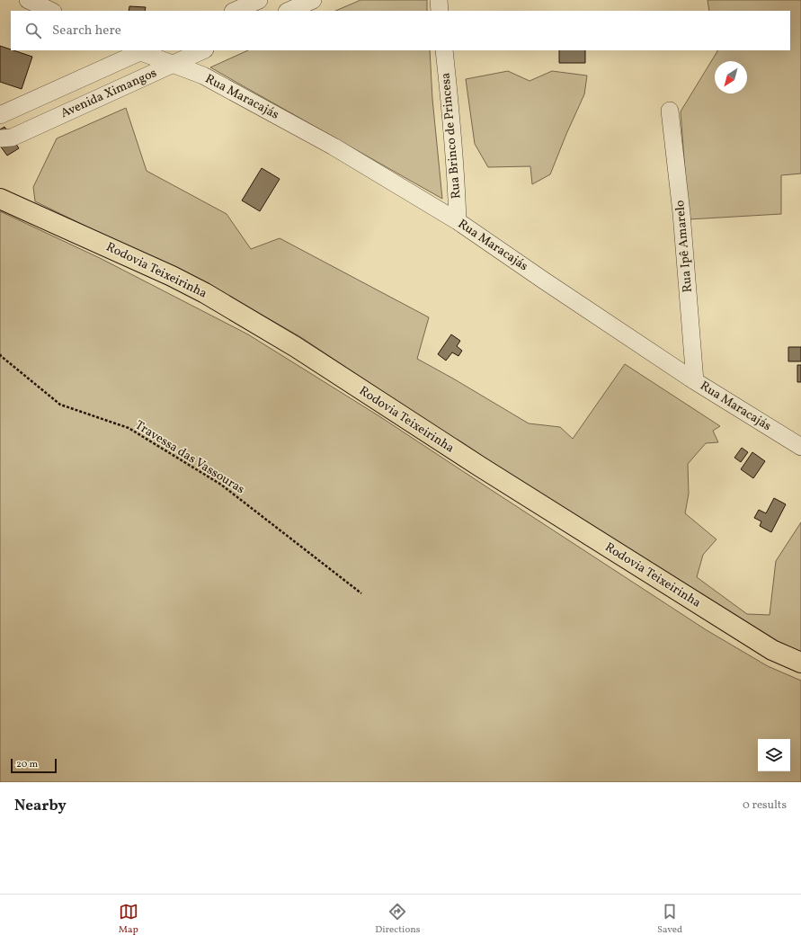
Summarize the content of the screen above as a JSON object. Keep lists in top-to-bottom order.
{
  "streets": {
    "main road": ["Rodovia Teixeirinha"],
    "street": [
      "Avenida Ximangos",
      "Rua Maracajás",
      "Rua Brinco de Princesa",
      "Rua Ipê Amarelo"
    ],
    "path": ["Travessa das Vassouras"]
  },
  "crossings": [
    ["Avenida Ximangos", "Rua Maracajás"],
    ["Rua Maracajás", "Rua Brinco de Princesa"],
    ["Rua Maracajás", "Rua Ipê Amarelo"]
  ],
  "scale_bar": "20 m",
  "north": "bottom left",
  "page": {
    "search": "Search here",
    "scale": "20 m",
    "heading": ["Nearby", "0 results"],
    "nav": ["Map", "Directions", "Saved"]
  }
}
